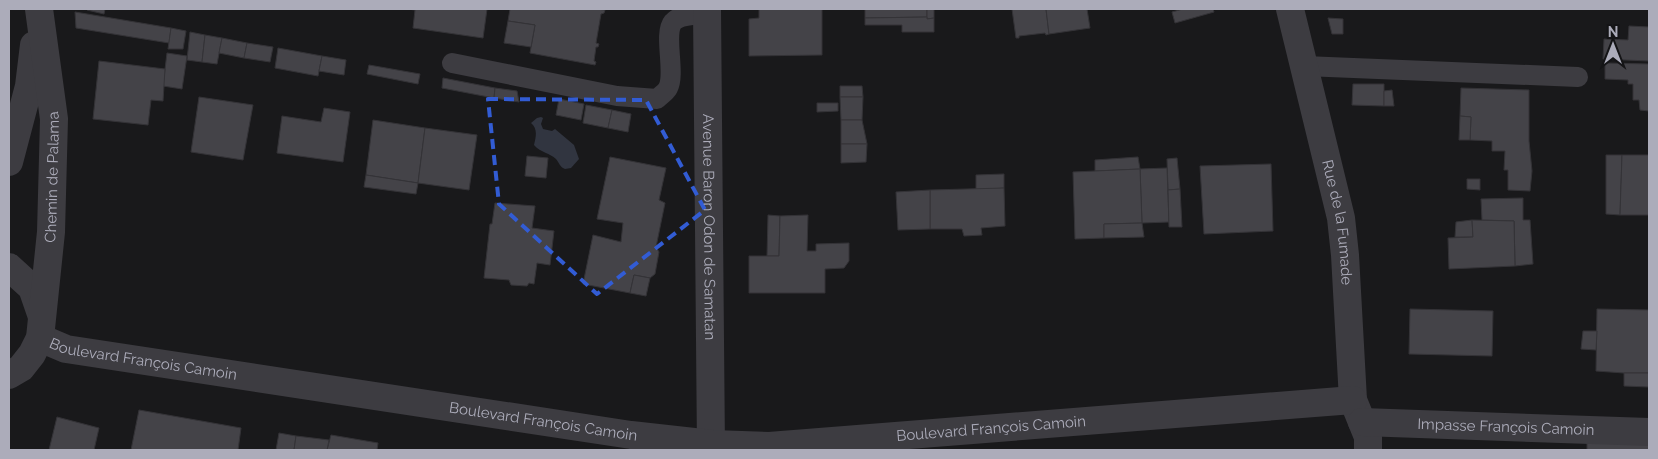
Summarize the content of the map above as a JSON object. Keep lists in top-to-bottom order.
{
  "streets": {
    "street": [
      "Chemin de Palama",
      "Rue de la Fumade",
      "Avenue Baron Odon de Samatan",
      "Boulevard François Camoin",
      "Impasse François Camoin"
    ]
  },
  "crossings": [
    ["Chemin de Palama", "Boulevard François Camoin"],
    ["Rue de la Fumade", "Boulevard François Camoin"],
    ["Rue de la Fumade", "Impasse François Camoin"],
    ["Avenue Baron Odon de Samatan", "Boulevard François Camoin"],
    ["Boulevard François Camoin", "Impasse François Camoin"]
  ],
  "north": "top"
}
